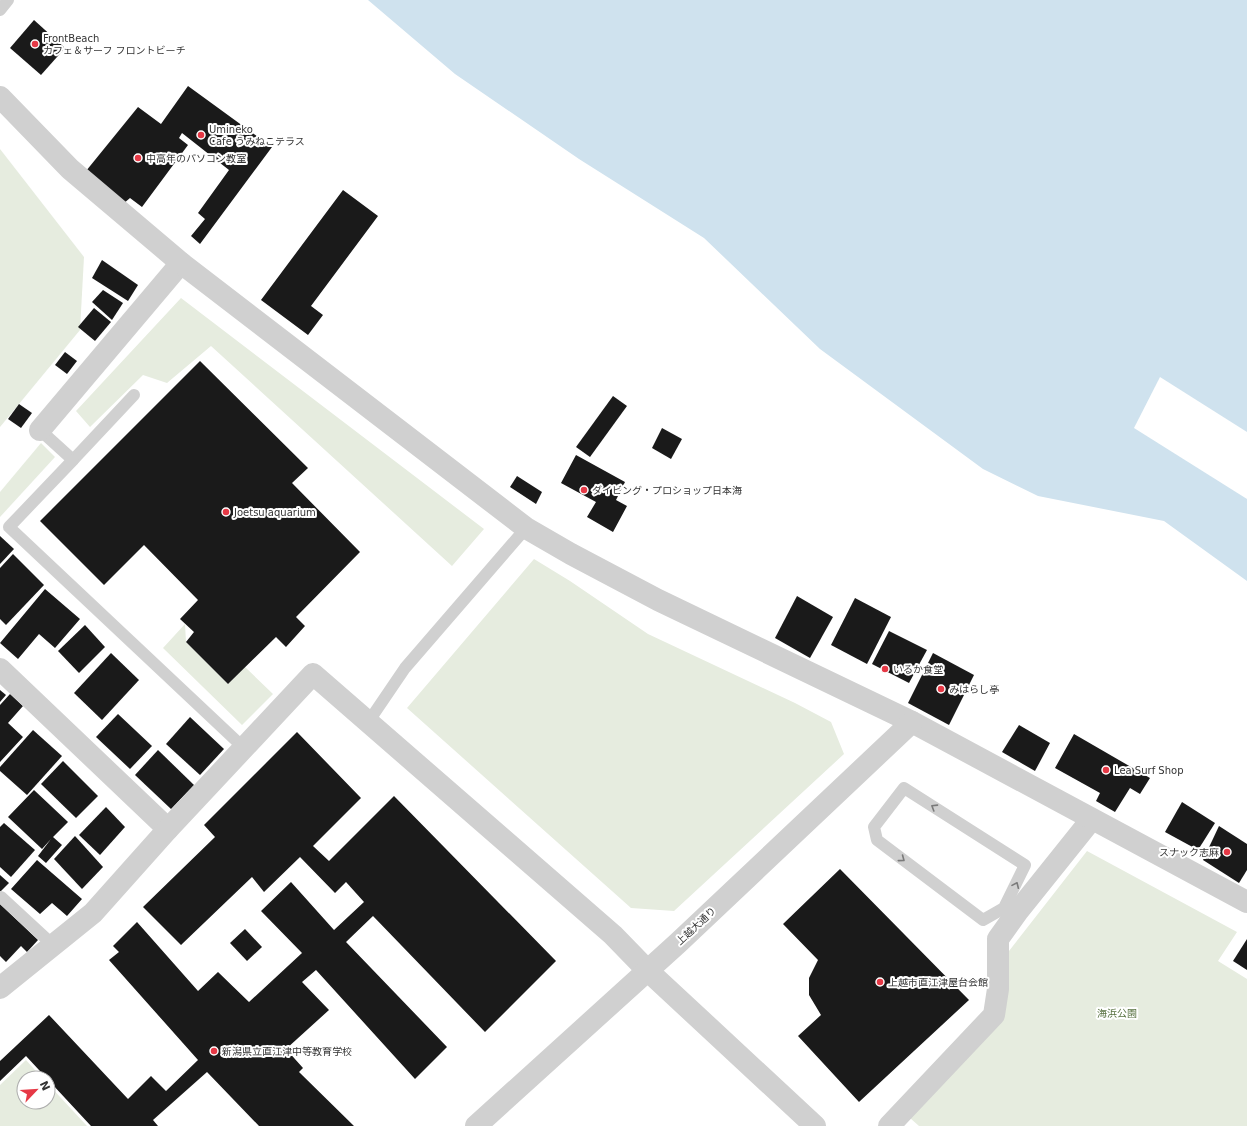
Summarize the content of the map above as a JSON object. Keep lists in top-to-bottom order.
{
  "streets": {
    "street": ["上越大通り"]
  },
  "parks": ["海浜公園"],
  "places": [
    "FrontBeach カフェ＆サーフ フロントビーチ",
    "Umineko Cafe うみねこテラス",
    "中高年のパソコン教室",
    "ダイビング・プロショップ日本海",
    "Joetsu aquarium",
    "いるか食堂",
    "みはらし亭",
    "Lea Surf Shop",
    "スナック志麻",
    "上越市直江津屋台会館",
    "新潟県立直江津中等教育学校"
  ],
  "north": "top right"
}
